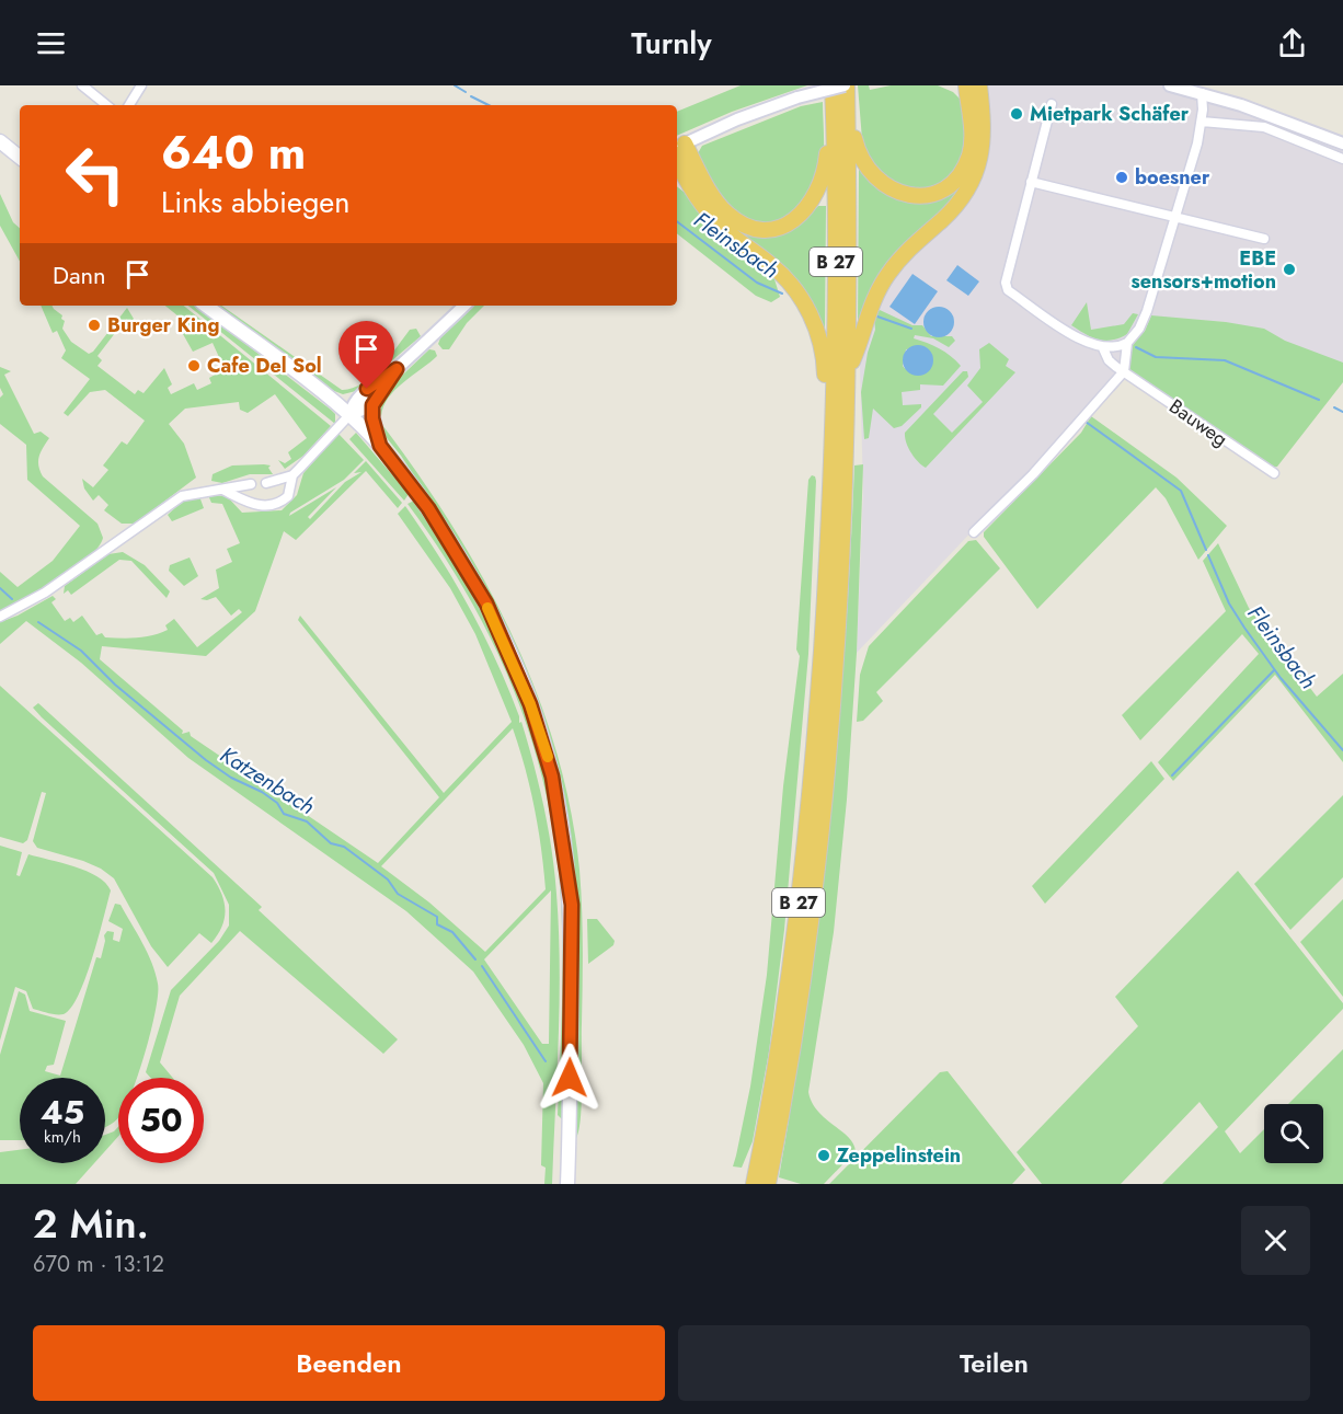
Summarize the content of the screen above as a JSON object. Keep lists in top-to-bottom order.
{
  "streets": {
    "highway": ["B 27"],
    "street": ["Bauweg"]
  },
  "water": ["Fleinsbach", "Katzenbach"],
  "places": [
    "Mietpark Schäfer",
    "boesner",
    "EBE sensors+motion",
    "Burger King",
    "Cafe Del Sol",
    "Zeppelinstein"
  ],
  "page": {
    "header": "Turnly",
    "turn": ["640 m", "Links abbiegen"],
    "then": "Dann",
    "speed": "45 km/h",
    "limit": "50",
    "heading": ["2 Min.", "670 m · 13:12"],
    "buttons": ["Beenden", "Teilen"]
  }
}
